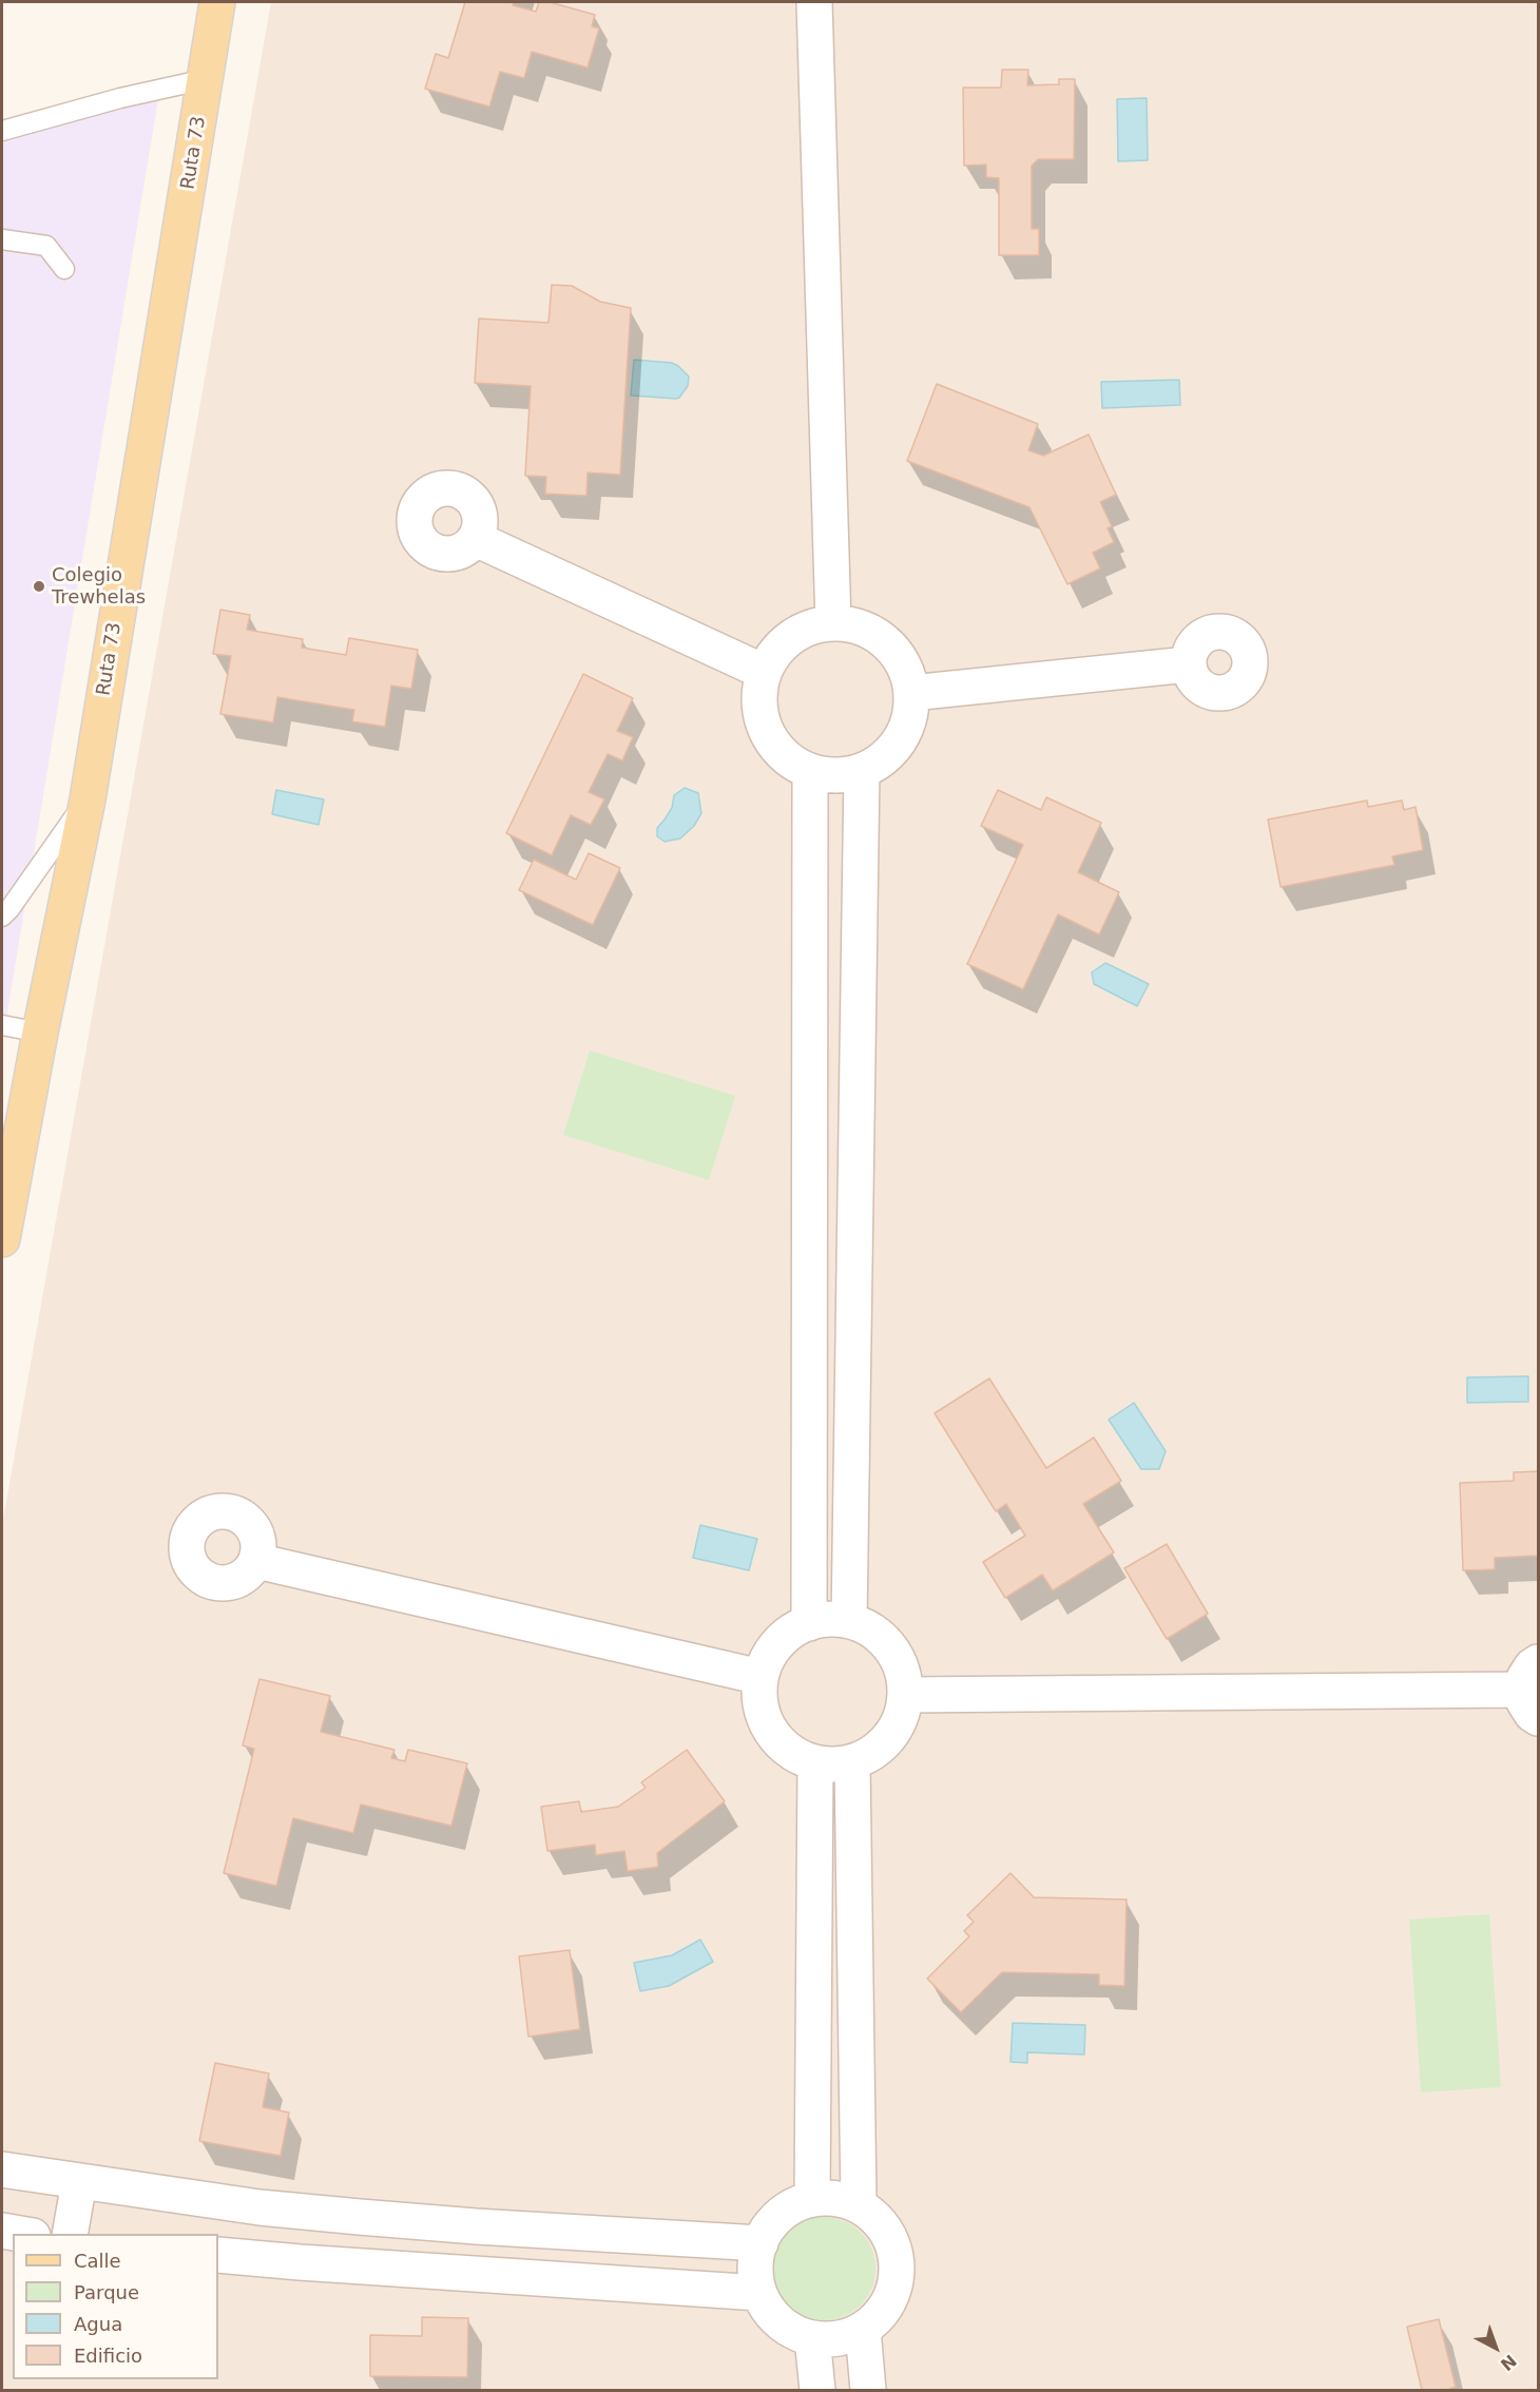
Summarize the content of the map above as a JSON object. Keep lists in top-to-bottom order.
{
  "streets": {
    "main road": ["Ruta 73"]
  },
  "places": ["Colegio Trewhelas"],
  "legend": [
    "Calle",
    "Parque",
    "Agua",
    "Edificio"
  ],
  "north": "bottom right"
}
